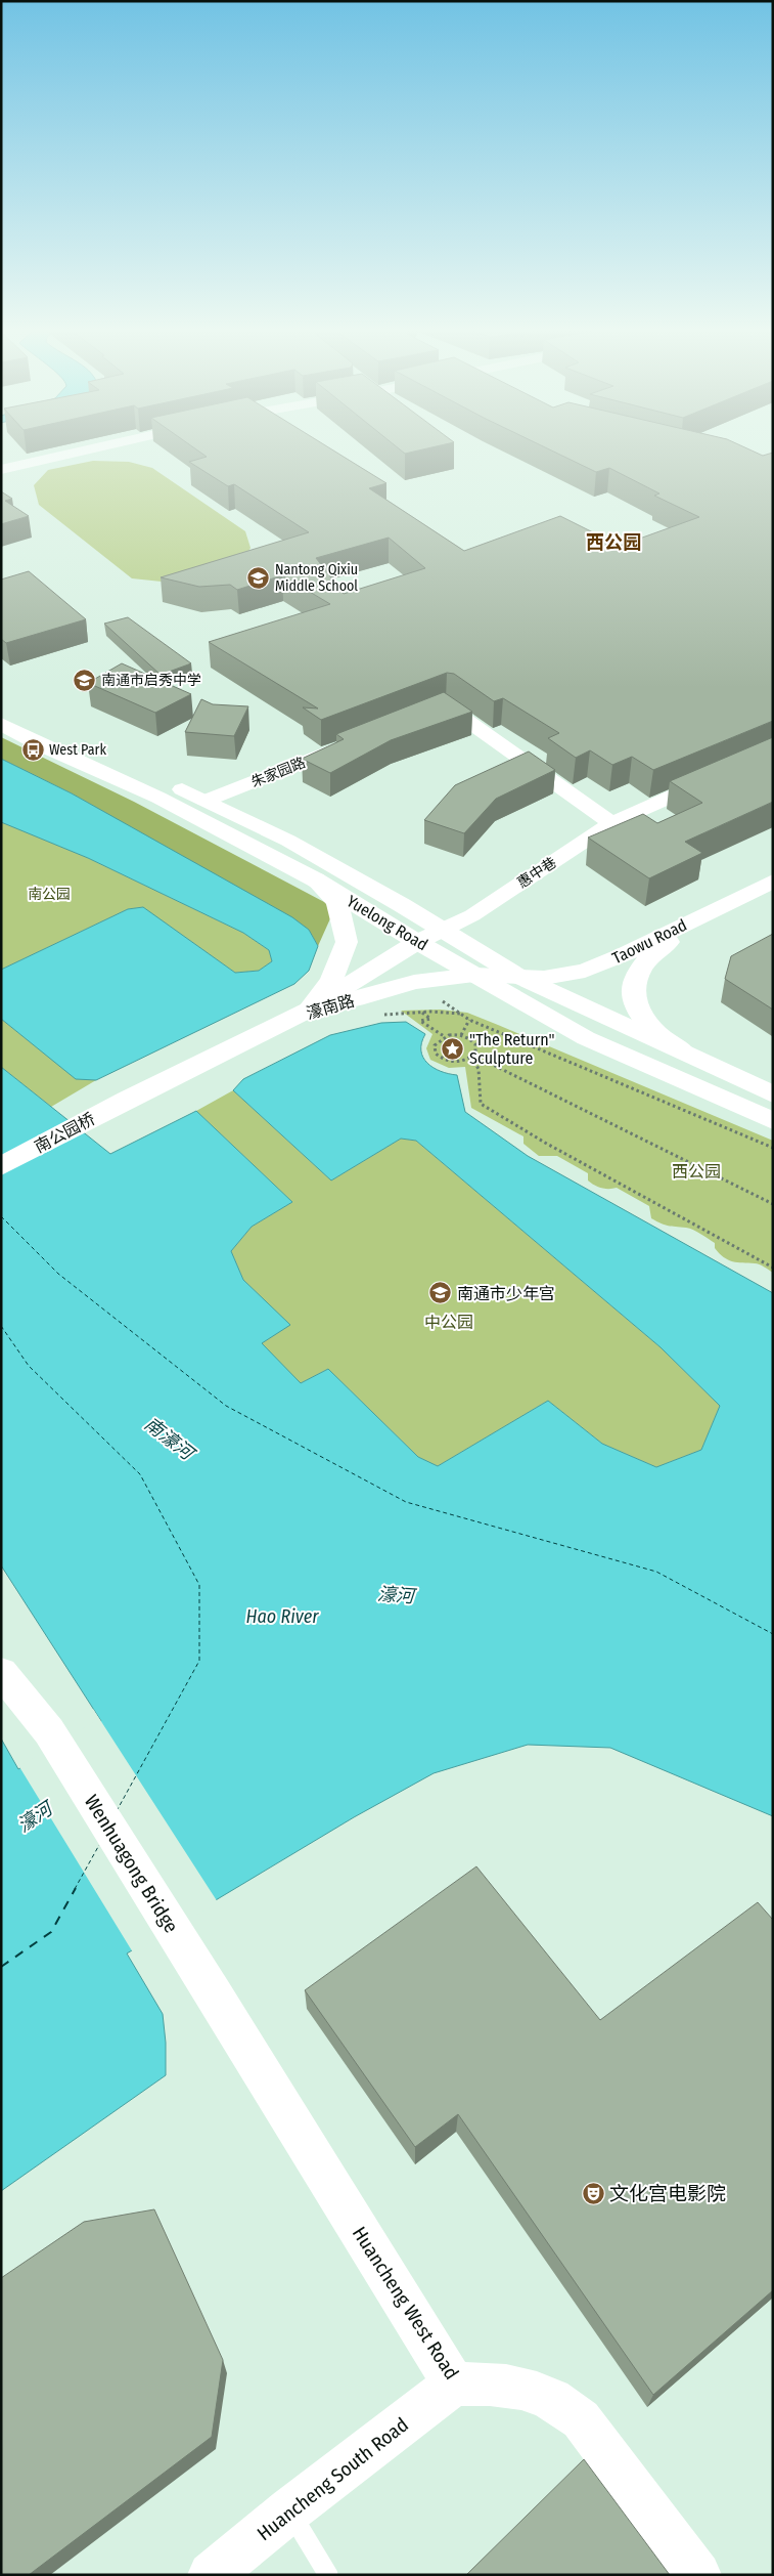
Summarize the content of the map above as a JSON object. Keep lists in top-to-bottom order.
{
  "streets": {
    "street": [
      "朱家园路",
      "惠中巷",
      "Yuelong Road",
      "Taowu Road",
      "濠南路",
      "南公园桥",
      "Wenhuagong Bridge",
      "Huancheng West Road",
      "Huancheng South Road"
    ]
  },
  "crossings": [
    ["朱家园路", "Yuelong Road"],
    ["惠中巷", "Yuelong Road"],
    ["惠中巷", "濠南路"],
    ["Yuelong Road", "Taowu Road"],
    ["Yuelong Road", "濠南路"],
    ["Taowu Road", "濠南路"],
    ["濠南路", "南公园桥"],
    ["Wenhuagong Bridge", "Huancheng West Road"],
    ["Huancheng West Road", "Huancheng South Road"]
  ],
  "districts": ["西公园"],
  "water": ["南濠河", "濠河", "Hao River"],
  "parks": ["南公园", "西公园", "中公园"],
  "places": {
    "school or university": ["Nantong Qixiu Middle School", "南通市启秀中学", "南通市少年宫"],
    "bus stop": ["West Park"],
    "place": ["\"The Return\" Sculpture"],
    "theatre": ["文化宫电影院"]
  }
}
